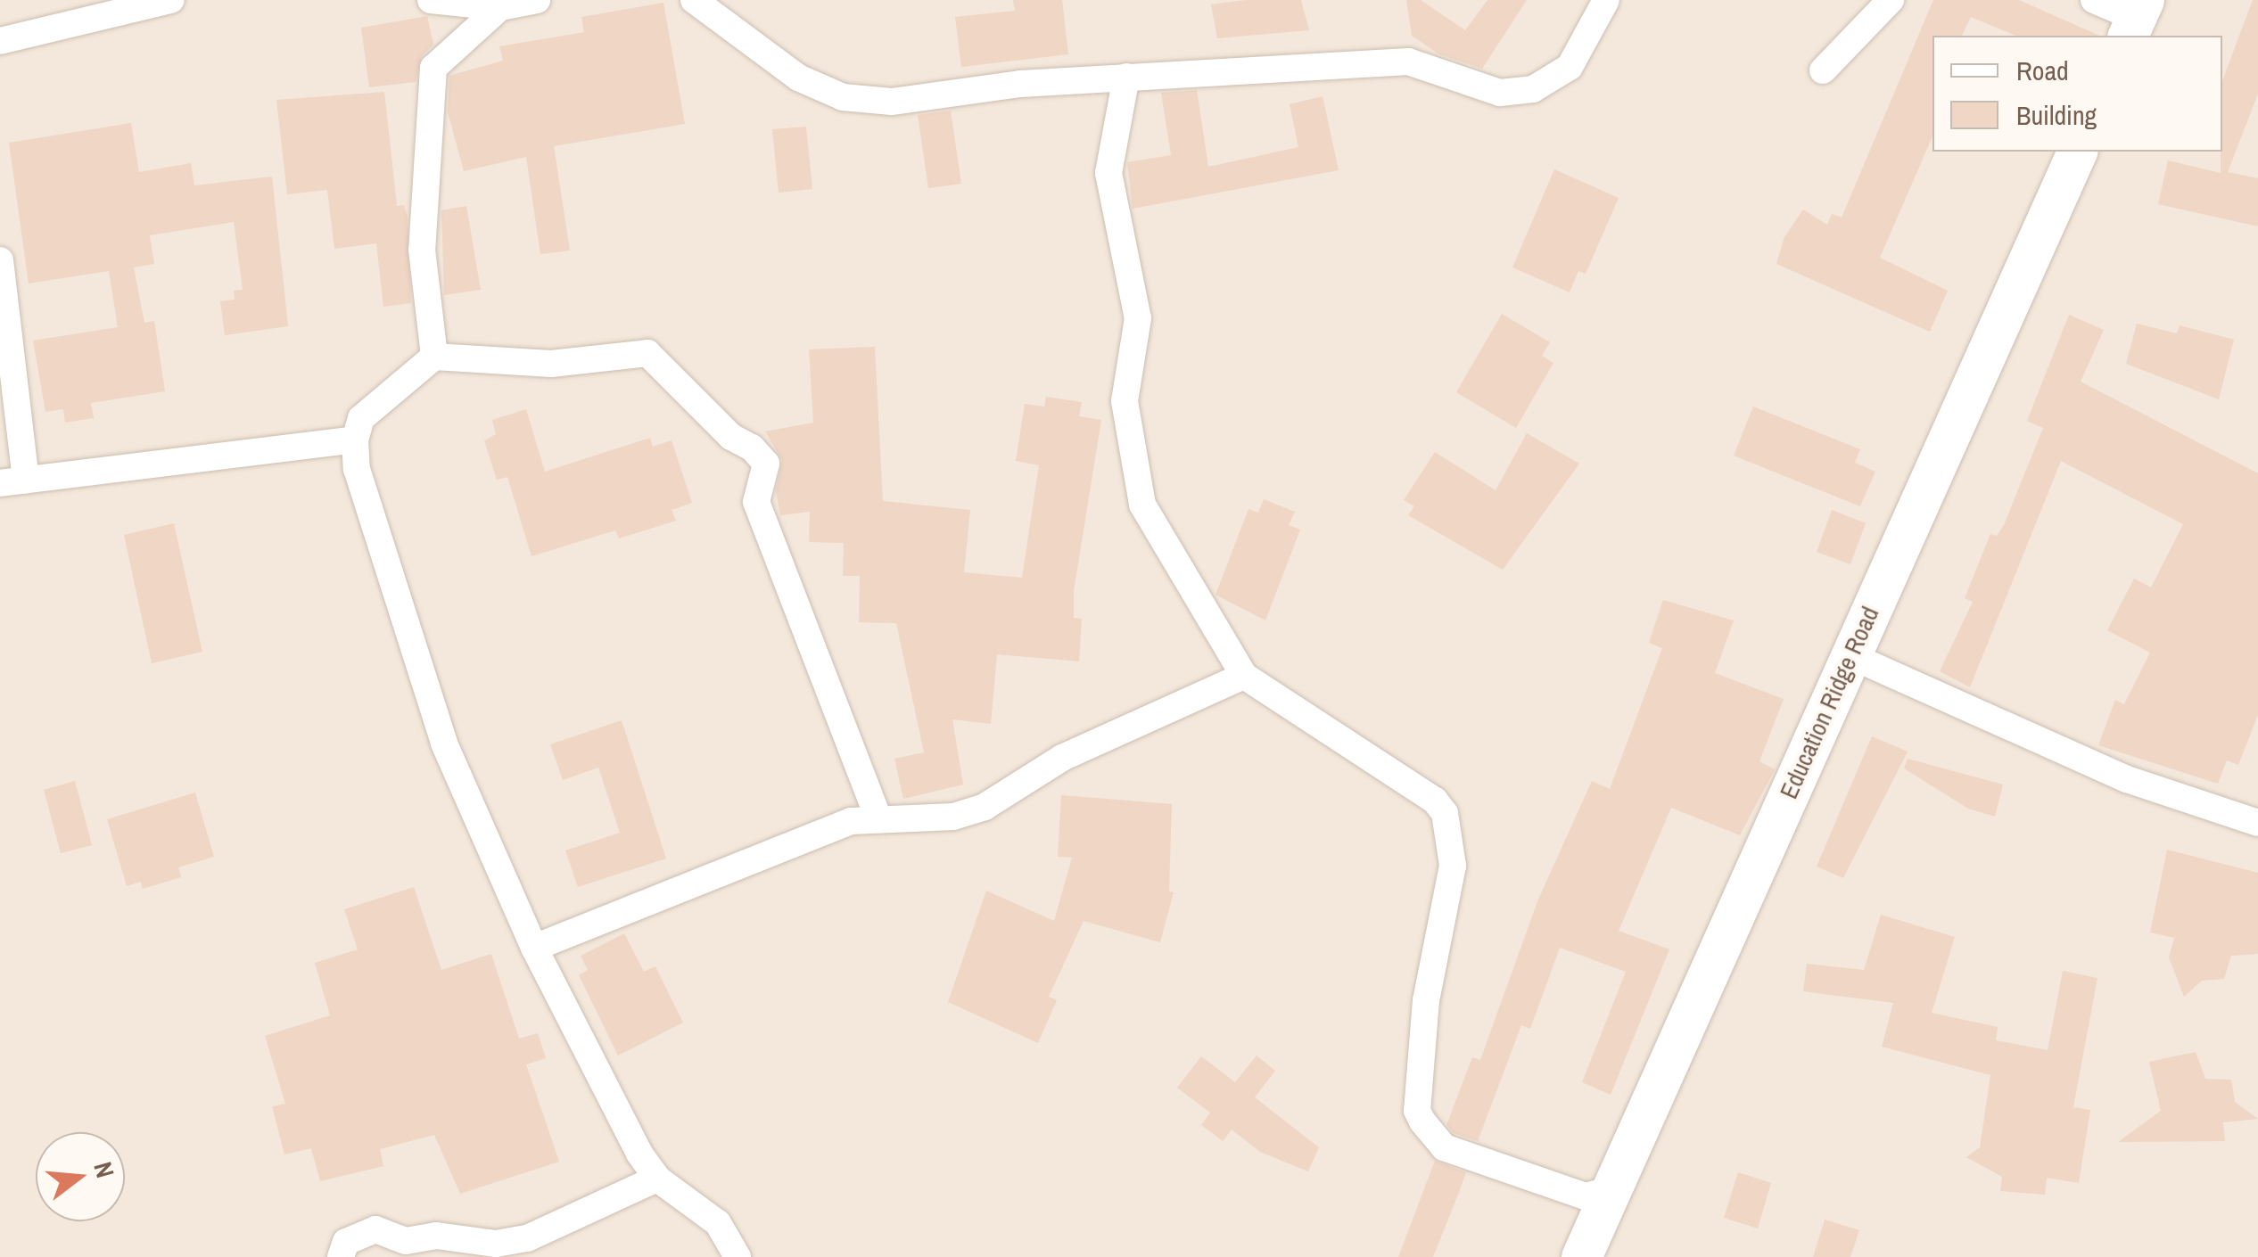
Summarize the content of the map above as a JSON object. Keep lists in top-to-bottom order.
{
  "streets": {
    "main road": ["Education Ridge Road"]
  },
  "legend": ["Road", "Building"],
  "north": "right"
}
